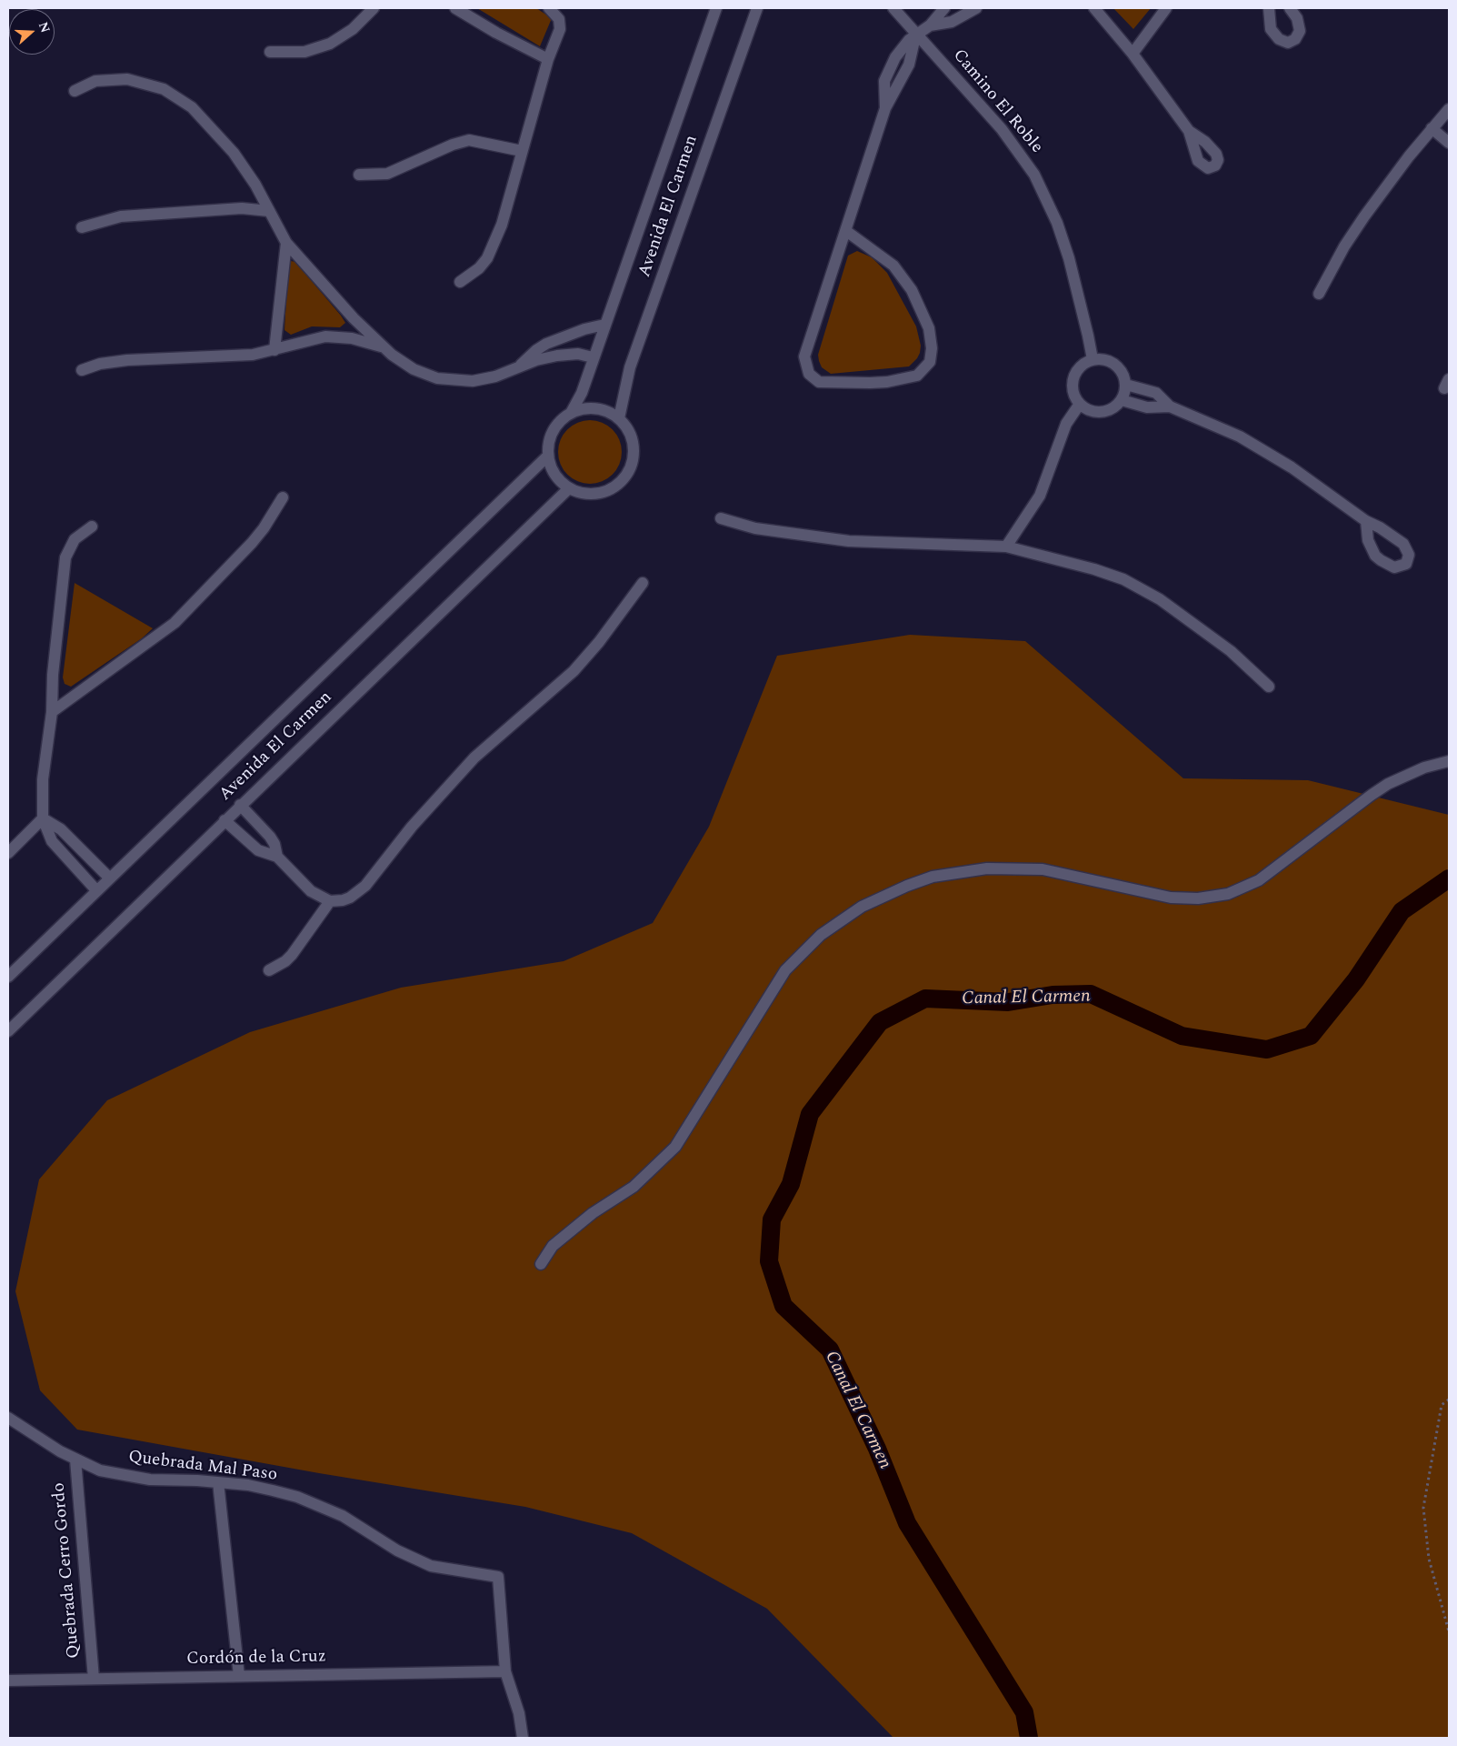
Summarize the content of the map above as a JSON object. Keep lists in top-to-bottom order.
{
  "streets": {
    "street": [
      "Camino El Roble",
      "Avenida El Carmen",
      "Quebrada Mal Paso",
      "Quebrada Cerro Gordo",
      "Cordón de la Cruz"
    ]
  },
  "crossings": [
    ["Quebrada Mal Paso", "Quebrada Cerro Gordo"],
    ["Quebrada Mal Paso", "Cordón de la Cruz"],
    ["Quebrada Cerro Gordo", "Cordón de la Cruz"]
  ],
  "water": ["Canal El Carmen"],
  "north": "right"
}
